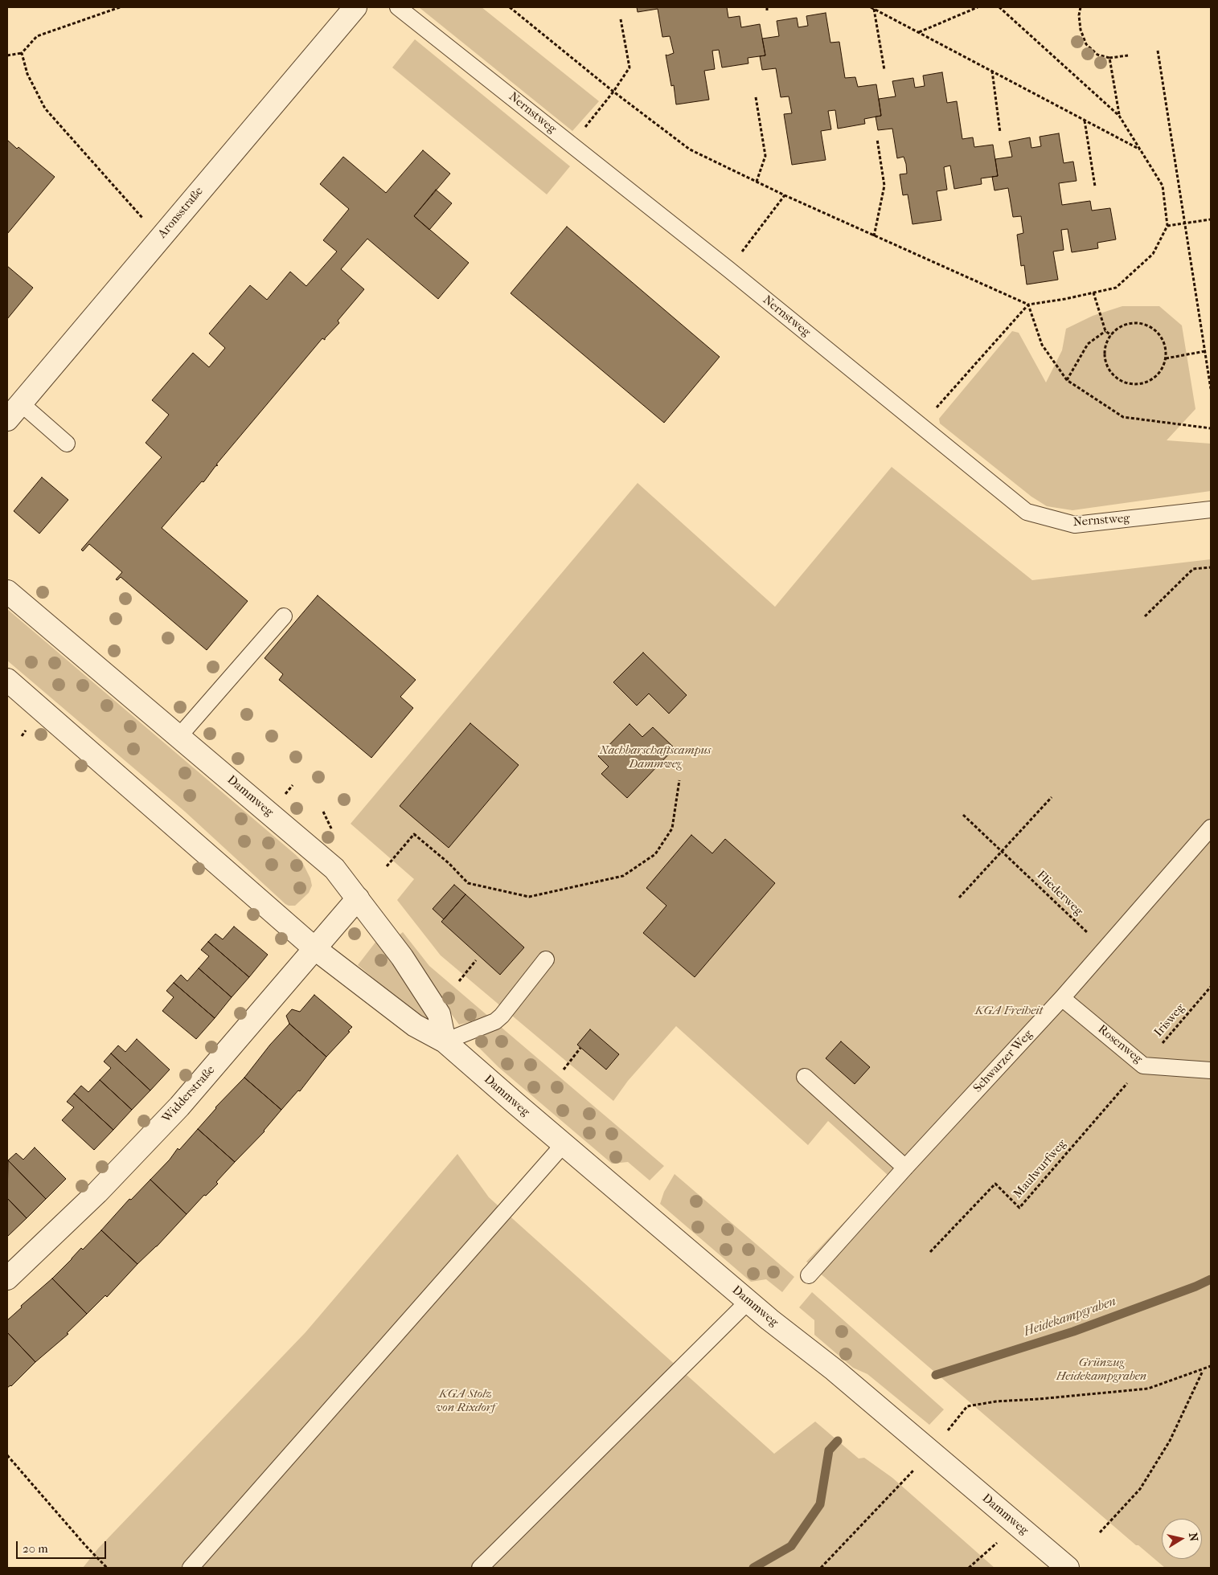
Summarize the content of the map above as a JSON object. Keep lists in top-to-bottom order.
{
  "streets": {
    "street": ["Aronsstraße", "Dammweg", "Widderstraße"],
    "lane": ["Nernstweg", "Rosenweg", "Schwarzer Weg"],
    "path": ["Fliederweg", "Irisweg", "Maulwurfweg"]
  },
  "crossings": [
    ["Dammweg", "Widderstraße"],
    ["Fliederweg", "Schwarzer Weg"],
    ["Irisweg", "Rosenweg"],
    ["Irisweg", "Maulwurfweg"],
    ["Rosenweg", "Schwarzer Weg"],
    ["Rosenweg", "Maulwurfweg"]
  ],
  "water": ["Heidekampgraben"],
  "parks": [
    "Nachbarschaftscampus Dammweg",
    "KGA Freiheit",
    "Grünzug Heidekampgraben",
    "KGA Stolz von Rixdorf"
  ],
  "scale_bar": "20 m",
  "north": "right"
}
